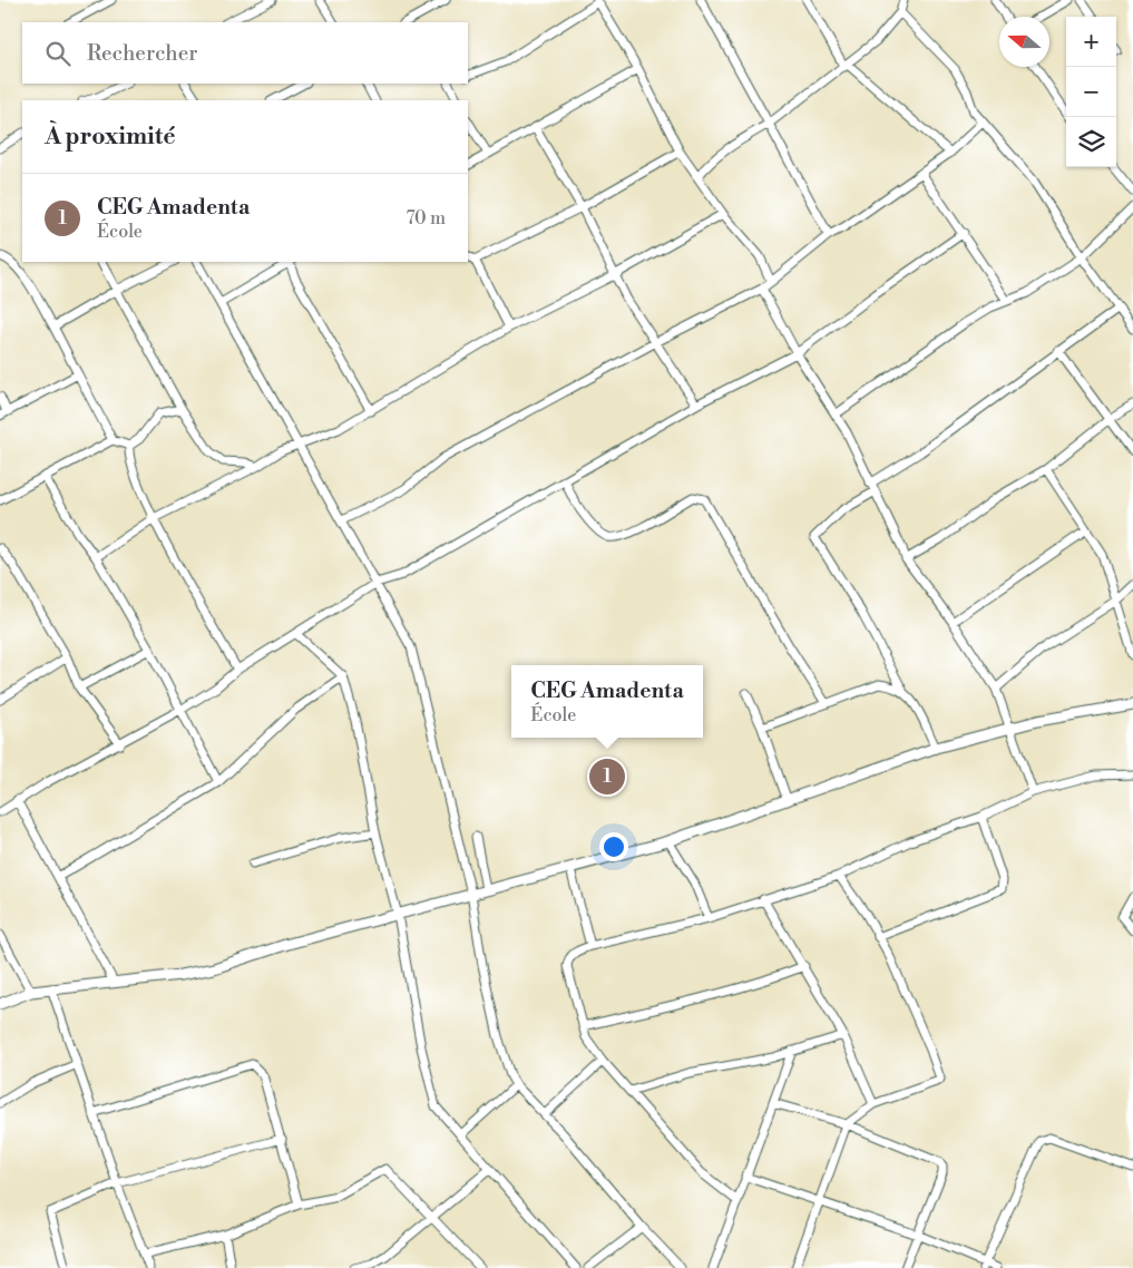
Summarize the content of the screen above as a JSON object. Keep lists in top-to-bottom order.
{
  "north": "left",
  "page": {
    "map_buttons": ["+", "−"],
    "search": "Rechercher",
    "heading": "À proximité",
    "list": [
      {
        "mark": "1",
        "name": "CEG Amadenta",
        "note": "École",
        "value": "70 m"
      }
    ],
    "popup": ["CEG Amadenta", "École"],
    "pins": "1"
  }
}
